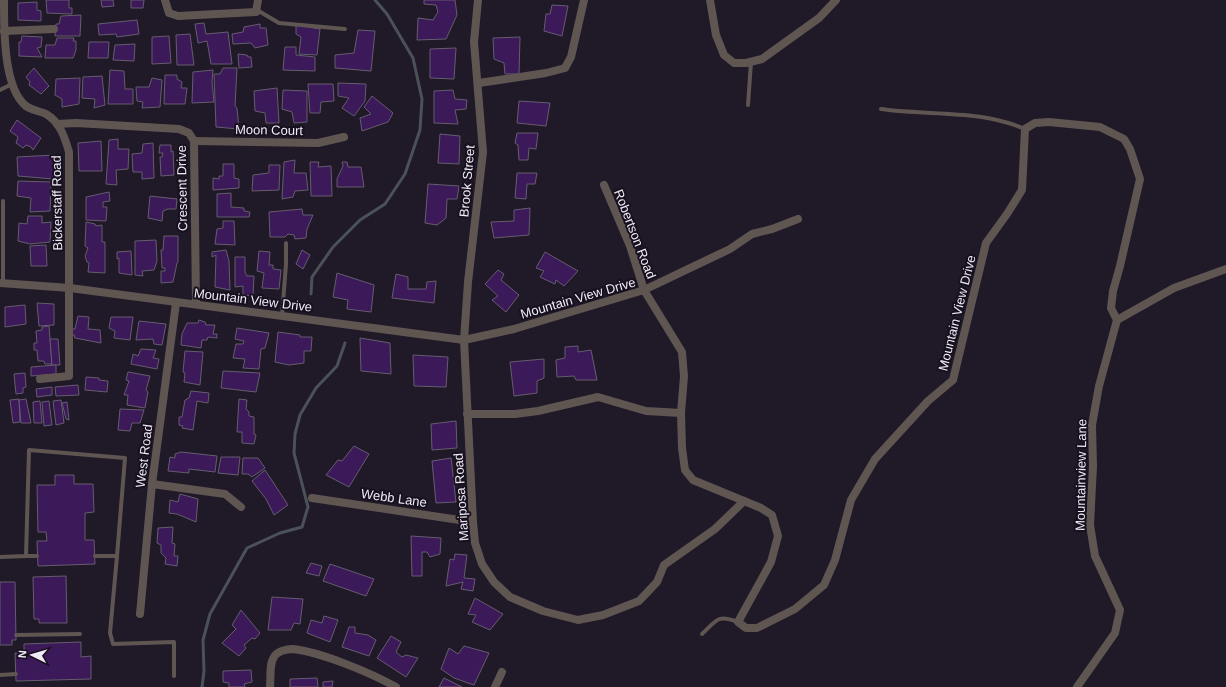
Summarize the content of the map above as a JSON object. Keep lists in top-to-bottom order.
{
  "streets": {
    "street": [
      "Moon Court",
      "Brook Street",
      "Crescent Drive",
      "Bickerstaff Road",
      "Robertson Road",
      "Mountain View Drive",
      "West Road",
      "Mountainview Lane",
      "Mariposa Road",
      "Webb Lane"
    ]
  },
  "crossings": [
    ["Moon Court", "Crescent Drive"],
    ["Brook Street", "Mountain View Drive"],
    ["Brook Street", "Mariposa Road"],
    ["Crescent Drive", "Bickerstaff Road"],
    ["Crescent Drive", "Mountain View Drive"],
    ["Bickerstaff Road", "Mountain View Drive"],
    ["Robertson Road", "Mountain View Drive"],
    ["Mountain View Drive", "West Road"],
    ["Mountain View Drive", "Mariposa Road"],
    ["Mariposa Road", "Webb Lane"]
  ],
  "north": "left"
}
